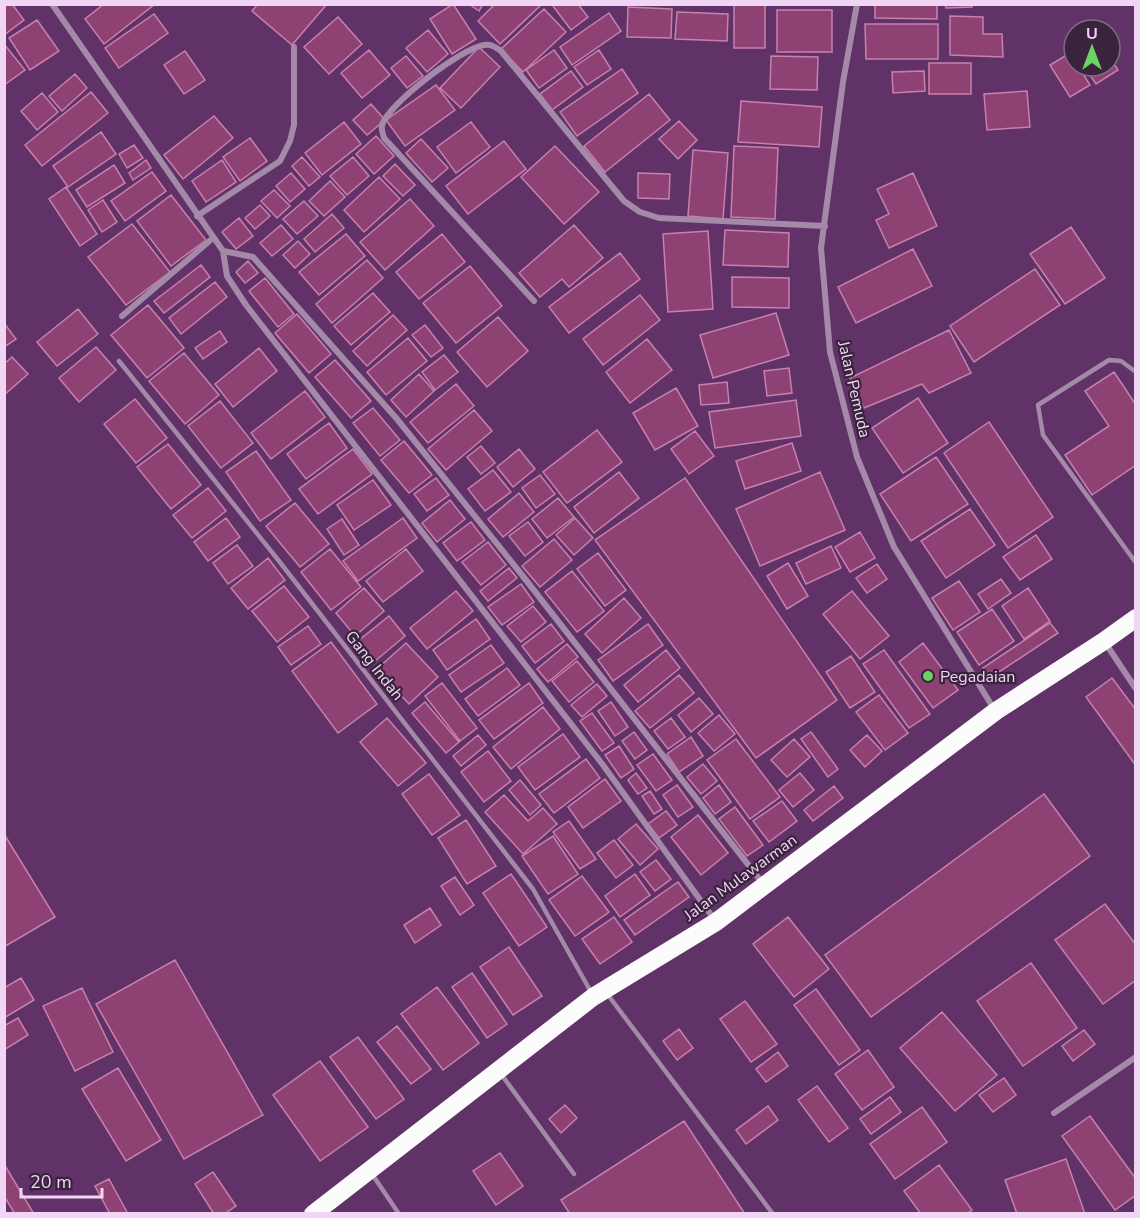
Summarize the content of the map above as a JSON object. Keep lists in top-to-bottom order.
{
  "streets": {
    "highway": ["Jalan Mulawarman"],
    "street": ["Jalan Pemuda"],
    "lane": ["Gang Indah"]
  },
  "crossings": [
    ["Jalan Pemuda", "Jalan Mulawarman"],
    ["Gang Indah", "Jalan Mulawarman"]
  ],
  "places": ["Pegadaian"],
  "scale_bar": "20 m",
  "north": "top"
}
